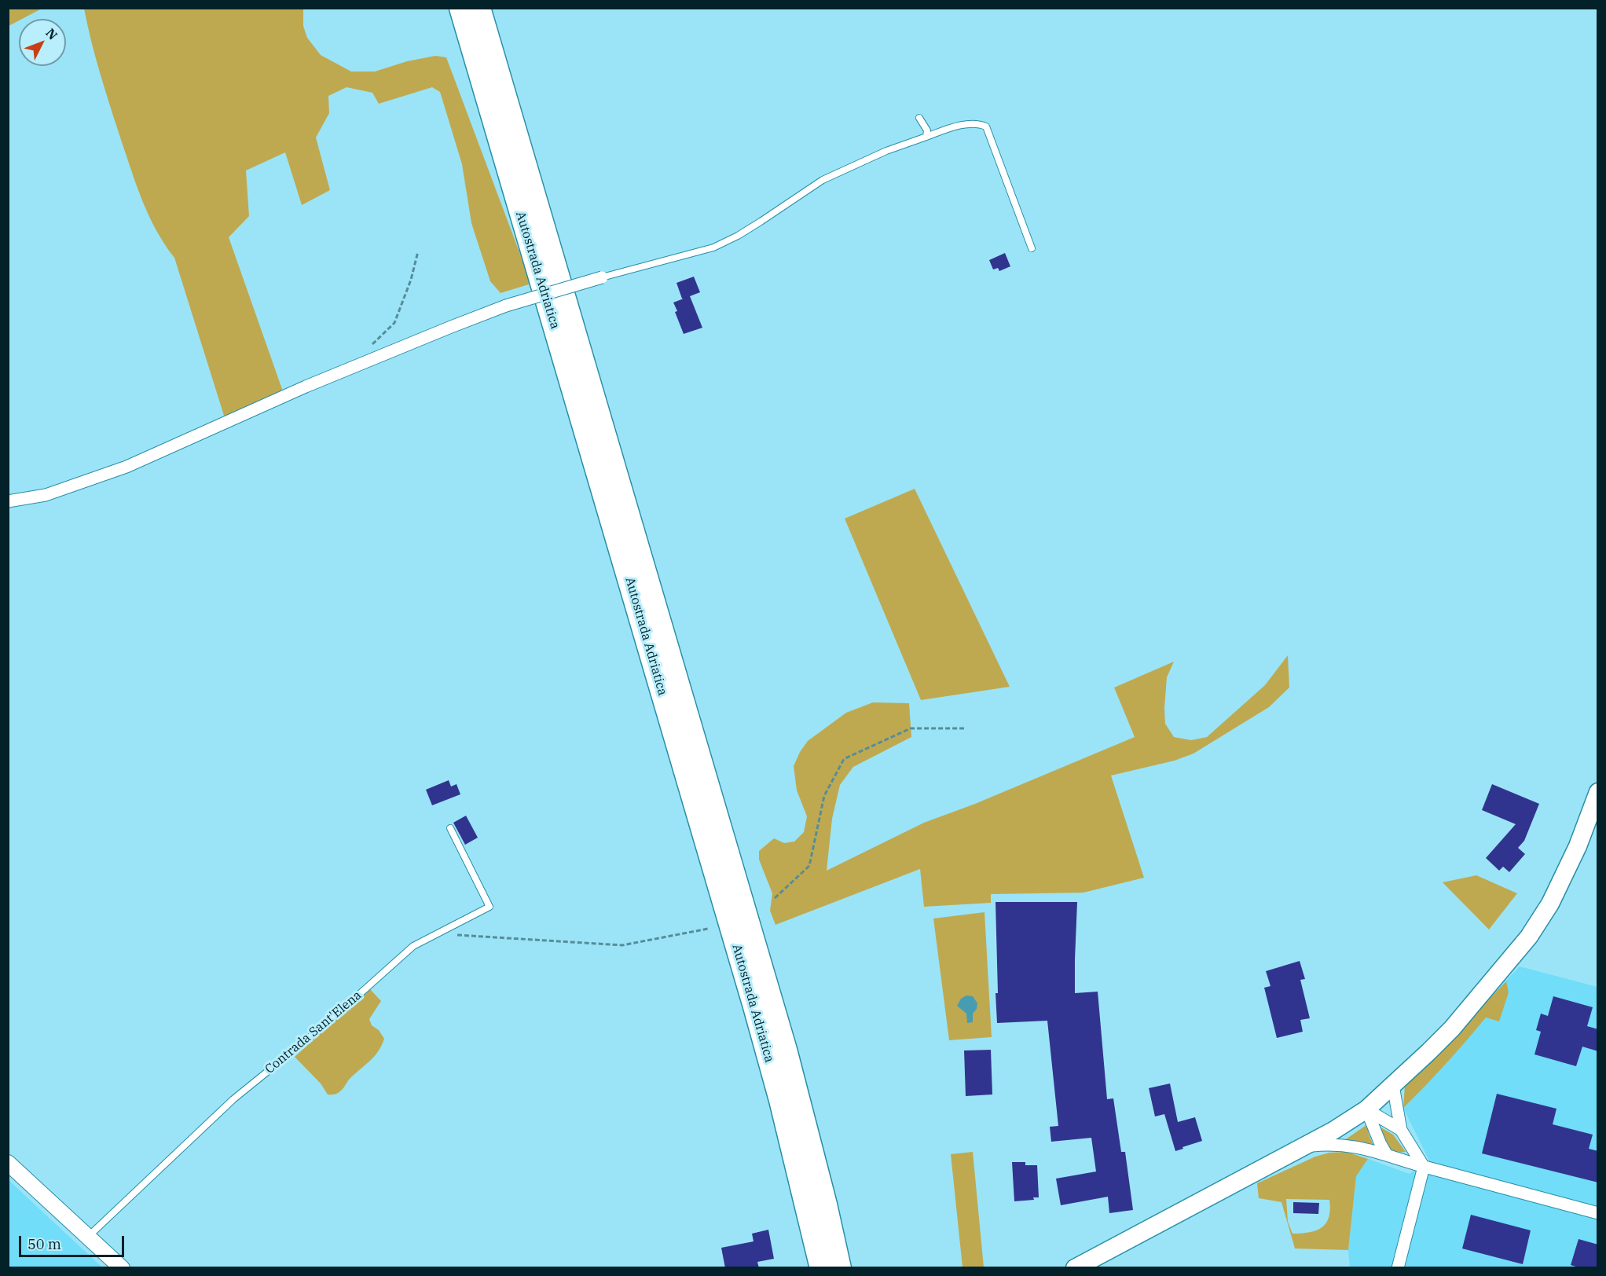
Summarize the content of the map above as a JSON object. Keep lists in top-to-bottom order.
{
  "streets": {
    "highway": ["Autostrada Adriatica"],
    "lane": ["Contrada Sant'Elena"]
  },
  "scale_bar": "50 m",
  "north": "top right"
}
